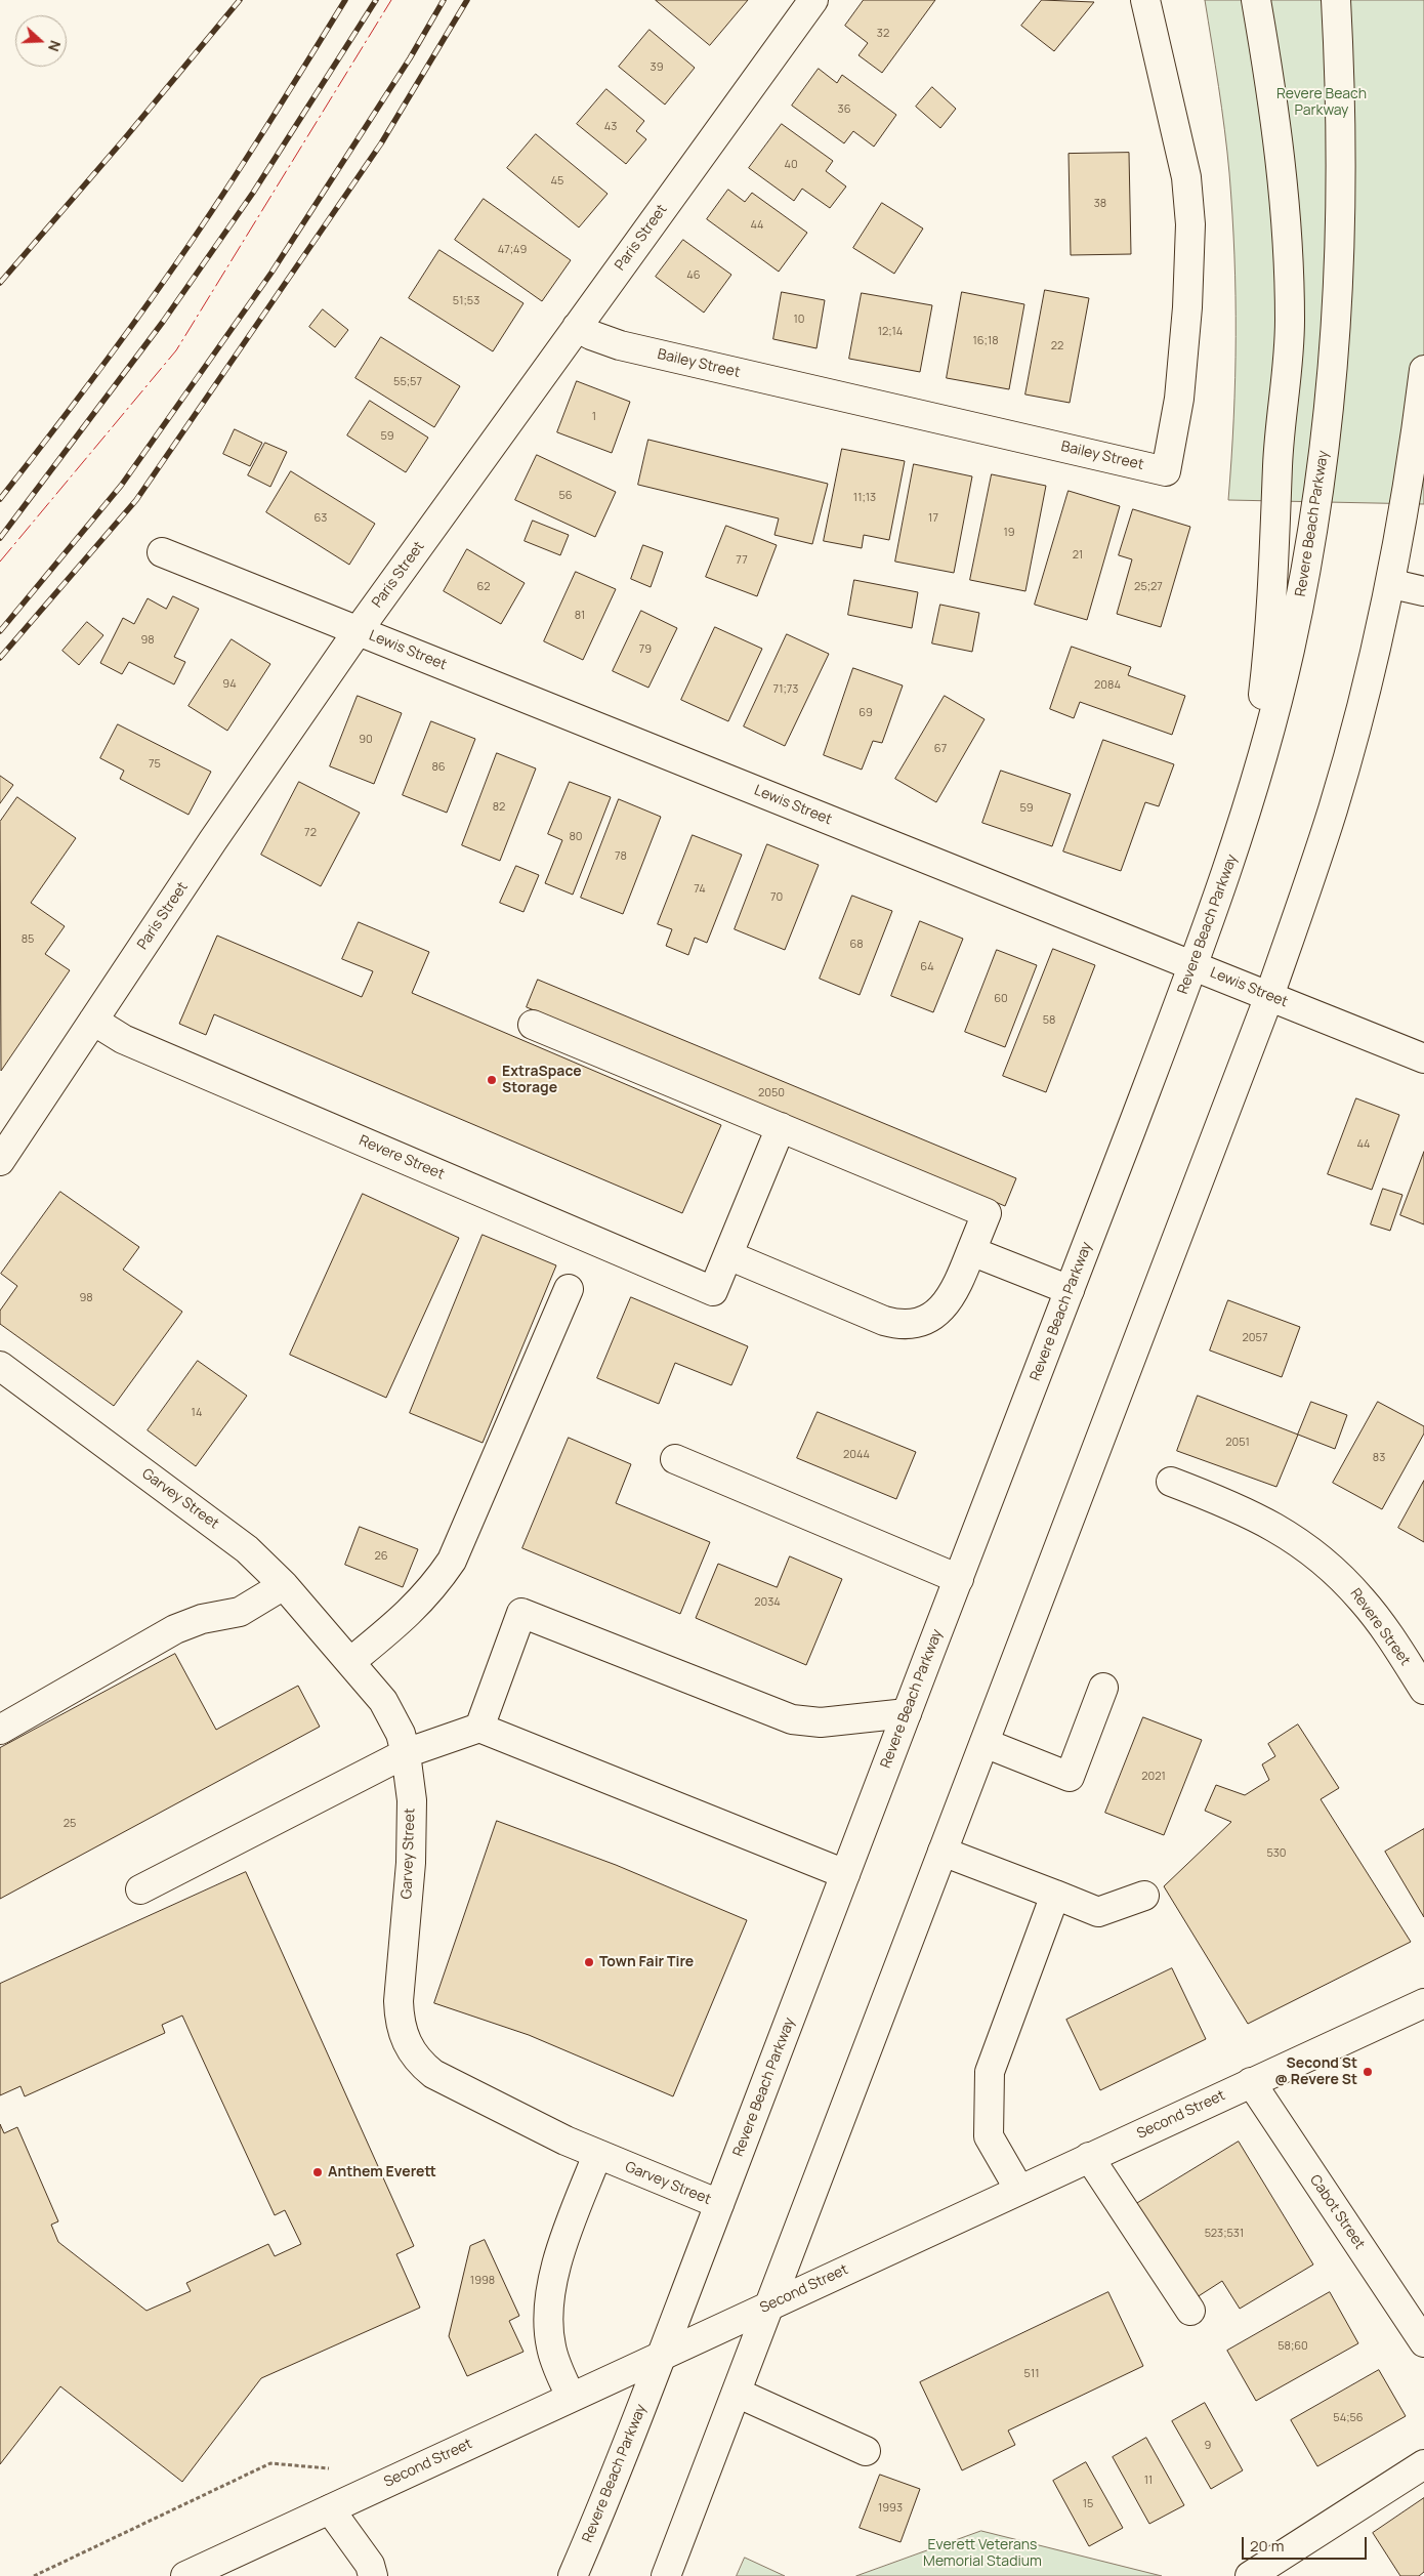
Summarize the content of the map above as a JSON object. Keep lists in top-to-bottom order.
{
  "streets": {
    "main road": [
      "Paris Street",
      "Bailey Street",
      "Revere Beach Parkway",
      "Lewis Street",
      "Revere Street",
      "Garvey Street",
      "Second Street",
      "Cabot Street"
    ]
  },
  "crossings": [
    ["Paris Street", "Bailey Street"],
    ["Paris Street", "Lewis Street"],
    ["Paris Street", "Revere Street"],
    ["Revere Beach Parkway", "Lewis Street"],
    ["Revere Beach Parkway", "Garvey Street"],
    ["Revere Beach Parkway", "Second Street"],
    ["Second Street", "Cabot Street"]
  ],
  "parks": ["Revere Beach Parkway", "Everett Veterans Memorial Stadium"],
  "places": [
    "ExtraSpace Storage",
    "Town Fair Tire",
    "Second St @ Revere St",
    "Anthem Everett"
  ],
  "house_numbers": [
    "32",
    "39",
    "36",
    "43",
    "40",
    "45",
    "38",
    "44",
    "47;49",
    "46",
    "51;53",
    "10",
    "12;14",
    "16;18",
    "22",
    "55;57",
    "1",
    "59",
    "56",
    "11;13",
    "63",
    "17",
    "19",
    "21",
    "77",
    "62",
    "25;27",
    "81",
    "98",
    "79",
    "94",
    "2084",
    "71;73",
    "69",
    "90",
    "67",
    "75",
    "86",
    "82",
    "59",
    "72",
    "80",
    "78",
    "74",
    "70",
    "85",
    "68",
    "64",
    "60",
    "58",
    "2050",
    "44",
    "98",
    "2057",
    "14",
    "2051",
    "2044",
    "83",
    "26",
    "2034",
    "2021",
    "25",
    "530",
    "523;531",
    "1998",
    "58;60",
    "511",
    "54;56",
    "9",
    "11",
    "15",
    "1993"
  ],
  "scale_bar": "20 m",
  "north": "right"
}
